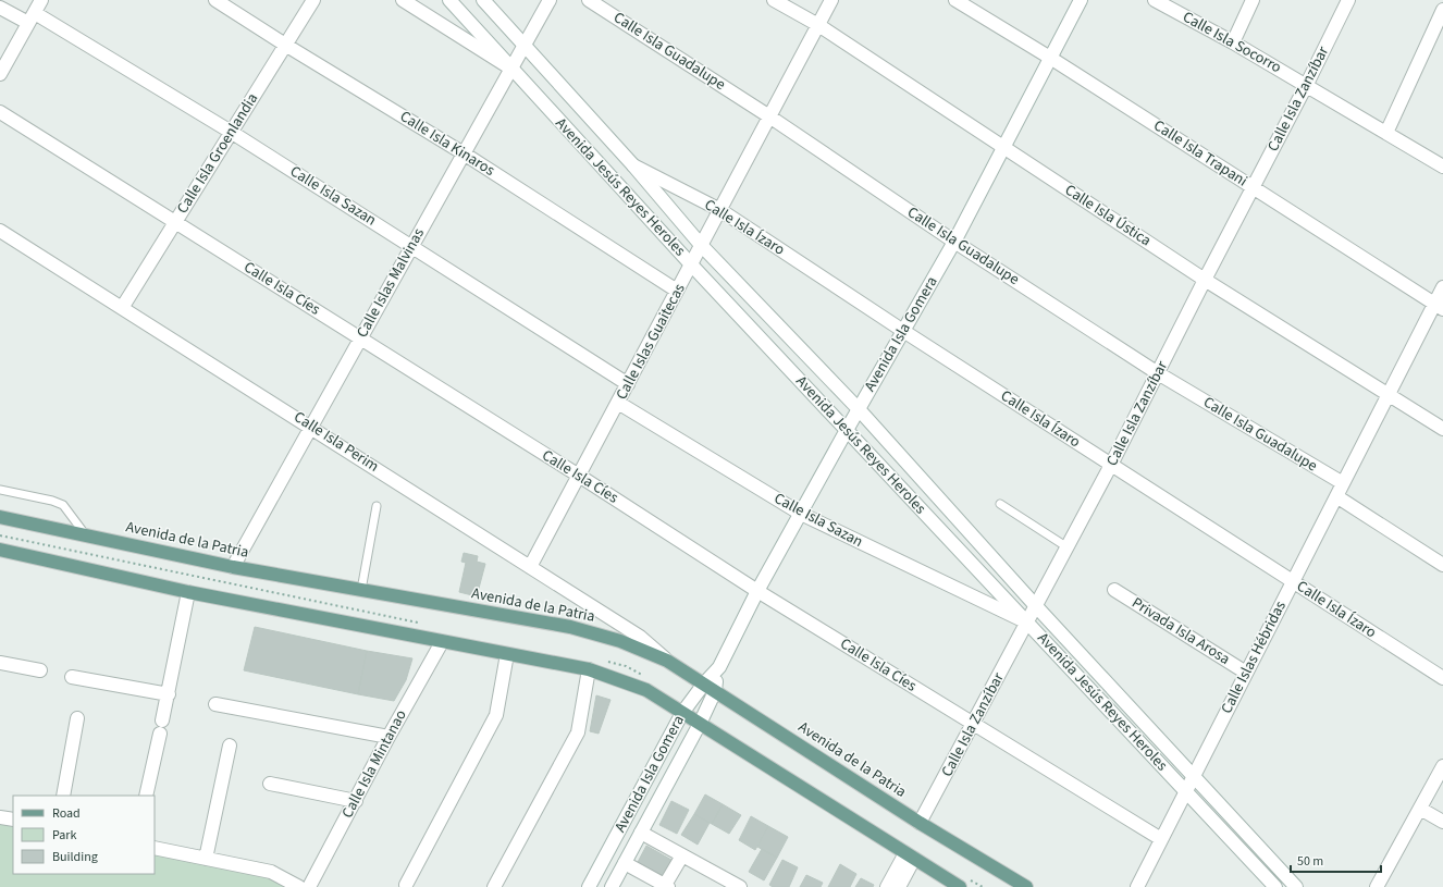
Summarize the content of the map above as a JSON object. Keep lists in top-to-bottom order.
{
  "streets": {
    "main road": ["Avenida de la Patria"],
    "street": [
      "Calle Isla Socorro",
      "Calle Isla Guadalupe",
      "Calle Isla Zanzíbar",
      "Calle Isla Kinaros",
      "Calle Isla Groenlandia",
      "Calle Isla Trapani",
      "Avenida Jesús Reyes Heroles",
      "Calle Isla Sazan",
      "Calle Isla Ústica",
      "Calle Isla Ízaro",
      "Calle Islas Malvinas",
      "Calle Isla Cíes",
      "Avenida Isla Gomera",
      "Calle Islas Guaitecas",
      "Calle Isla Perim",
      "Privada Isla Arosa",
      "Calle Islas Hébridas",
      "Calle Isla Mintanao"
    ]
  },
  "crossings": [
    ["Calle Isla Socorro", "Calle Isla Zanzíbar"],
    ["Calle Isla Guadalupe", "Calle Isla Zanzíbar"],
    ["Calle Isla Guadalupe", "Avenida Isla Gomera"],
    ["Calle Isla Guadalupe", "Calle Islas Guaitecas"],
    ["Calle Isla Guadalupe", "Calle Islas Hébridas"],
    ["Calle Isla Zanzíbar", "Calle Isla Trapani"],
    ["Calle Isla Zanzíbar", "Avenida Jesús Reyes Heroles"],
    ["Calle Isla Zanzíbar", "Calle Isla Sazan"],
    ["Calle Isla Zanzíbar", "Calle Isla Ústica"],
    ["Calle Isla Zanzíbar", "Calle Isla Ízaro"],
    ["Calle Isla Zanzíbar", "Calle Isla Cíes"],
    ["Calle Isla Zanzíbar", "Avenida de la Patria"],
    ["Calle Isla Kinaros", "Calle Isla Groenlandia"],
    ["Calle Isla Kinaros", "Calle Islas Malvinas"],
    ["Calle Isla Kinaros", "Calle Islas Guaitecas"],
    ["Calle Isla Groenlandia", "Calle Isla Sazan"],
    ["Calle Isla Groenlandia", "Calle Isla Cíes"],
    ["Calle Isla Groenlandia", "Calle Isla Perim"],
    ["Calle Isla Trapani", "Avenida Isla Gomera"],
    ["Calle Isla Trapani", "Calle Islas Hébridas"],
    ["Avenida Jesús Reyes Heroles", "Calle Isla Sazan"],
    ["Avenida Jesús Reyes Heroles", "Calle Isla Ízaro"],
    ["Avenida Jesús Reyes Heroles", "Calle Islas Malvinas"],
    ["Avenida Jesús Reyes Heroles", "Avenida Isla Gomera"],
    ["Avenida Jesús Reyes Heroles", "Calle Islas Guaitecas"],
    ["Avenida Jesús Reyes Heroles", "Calle Islas Hébridas"],
    ["Calle Isla Sazan", "Calle Islas Malvinas"],
    ["Calle Isla Sazan", "Avenida Isla Gomera"],
    ["Calle Isla Sazan", "Calle Islas Guaitecas"],
    ["Calle Isla Ústica", "Avenida Isla Gomera"],
    ["Calle Isla Ústica", "Calle Islas Guaitecas"],
    ["Calle Isla Ústica", "Calle Islas Hébridas"],
    ["Calle Isla Ízaro", "Avenida Isla Gomera"],
    ["Calle Isla Ízaro", "Calle Islas Guaitecas"],
    ["Calle Isla Ízaro", "Calle Islas Hébridas"],
    ["Calle Islas Malvinas", "Calle Isla Cíes"],
    ["Calle Islas Malvinas", "Calle Isla Perim"],
    ["Calle Islas Malvinas", "Avenida de la Patria"],
    ["Calle Isla Cíes", "Avenida Isla Gomera"],
    ["Calle Isla Cíes", "Calle Islas Guaitecas"],
    ["Calle Isla Cíes", "Calle Islas Hébridas"],
    ["Avenida Isla Gomera", "Avenida de la Patria"],
    ["Calle Islas Guaitecas", "Calle Isla Perim"],
    ["Calle Isla Perim", "Avenida de la Patria"],
    ["Privada Isla Arosa", "Calle Islas Hébridas"]
  ],
  "legend": ["Road", "Park", "Building"],
  "scale_bar": "50 m"
}
